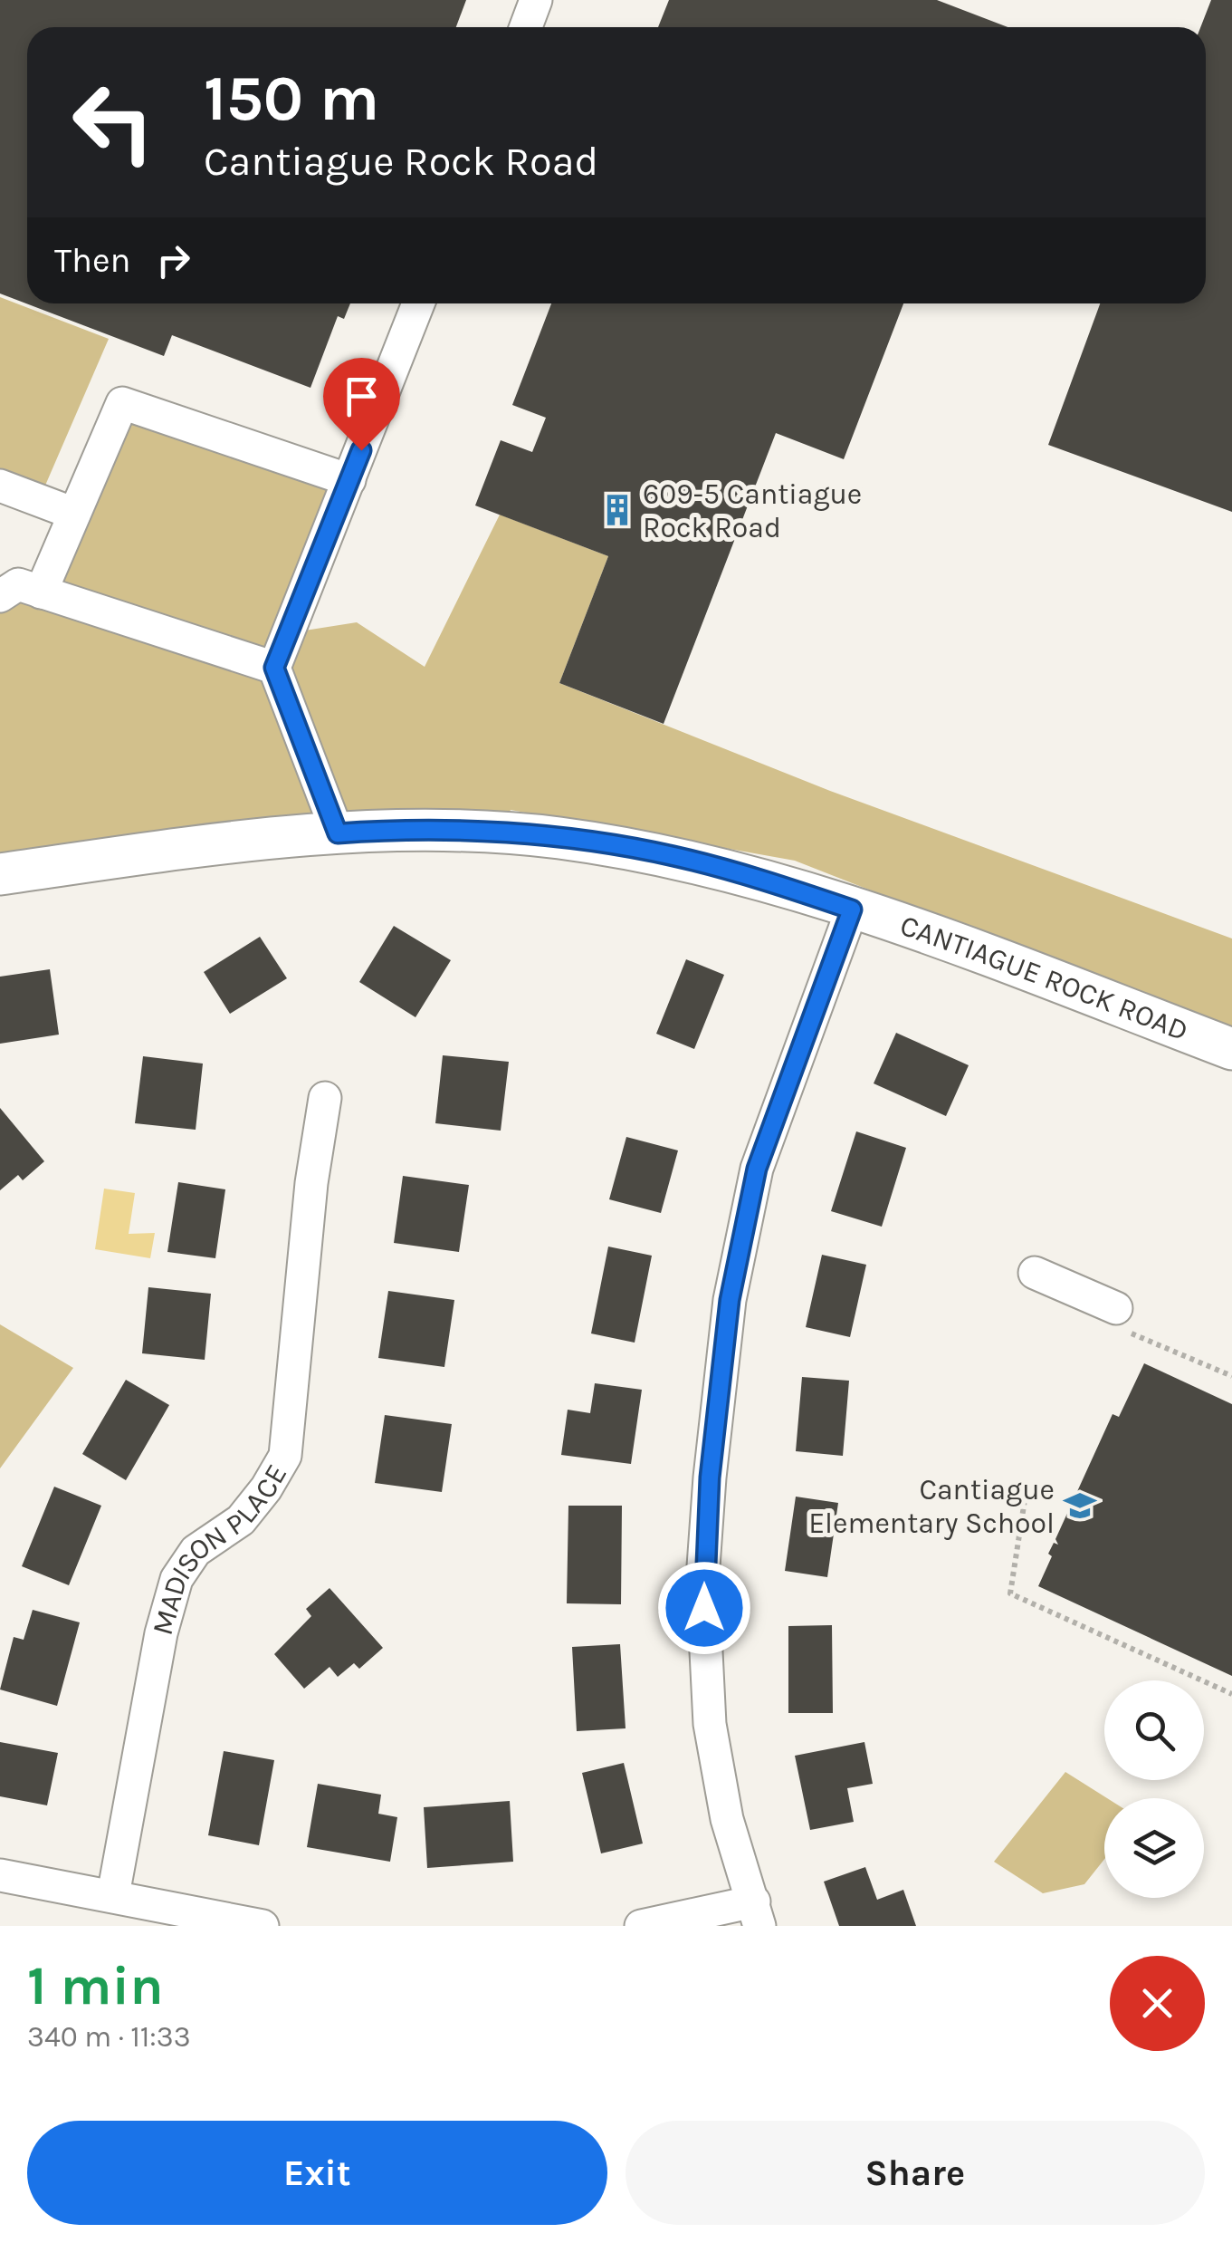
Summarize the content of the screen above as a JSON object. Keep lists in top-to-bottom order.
{
  "streets": {
    "main road": ["CANTIAGUE ROCK ROAD"],
    "street": ["MADISON PLACE"]
  },
  "places": {
    "building": ["609-5 Cantiague Rock Road"],
    "school or university": ["Cantiague Elementary School"]
  },
  "page": {
    "turn": ["150 m", "Cantiague Rock Road"],
    "then": "Then",
    "heading": ["1 min", "340 m · 11:33"],
    "buttons": ["Exit", "Share"]
  }
}
